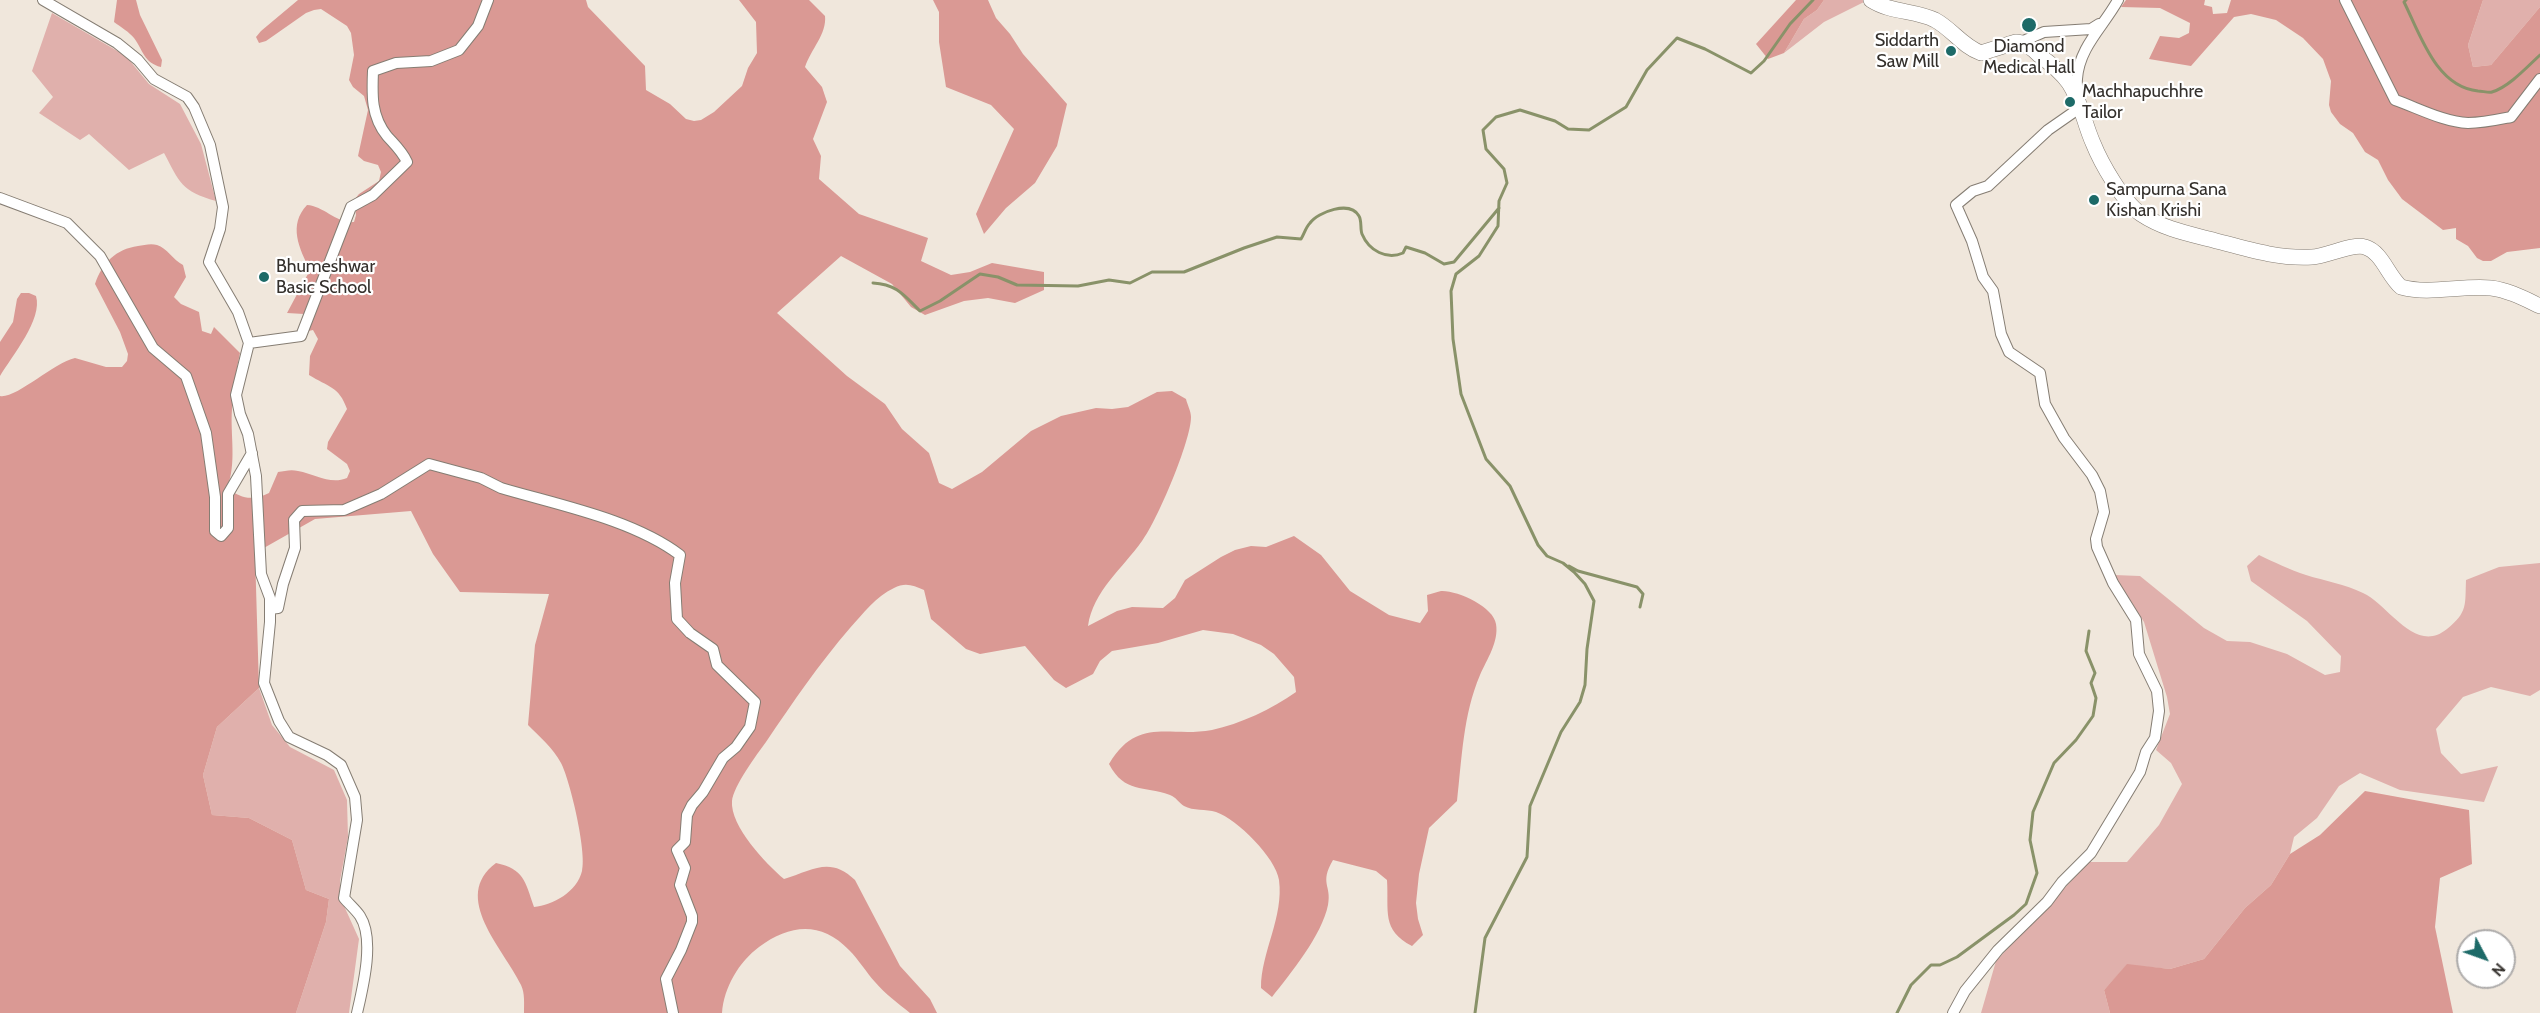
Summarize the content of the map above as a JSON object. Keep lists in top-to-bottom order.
{
  "places": [
    "Diamond Medical Hall",
    "Siddarth Saw Mill",
    "Machhapuchhre Tailor",
    "Sampurna Sana Kishan Krishi",
    "Bhumeshwar Basic School"
  ],
  "north": "bottom right"
}
